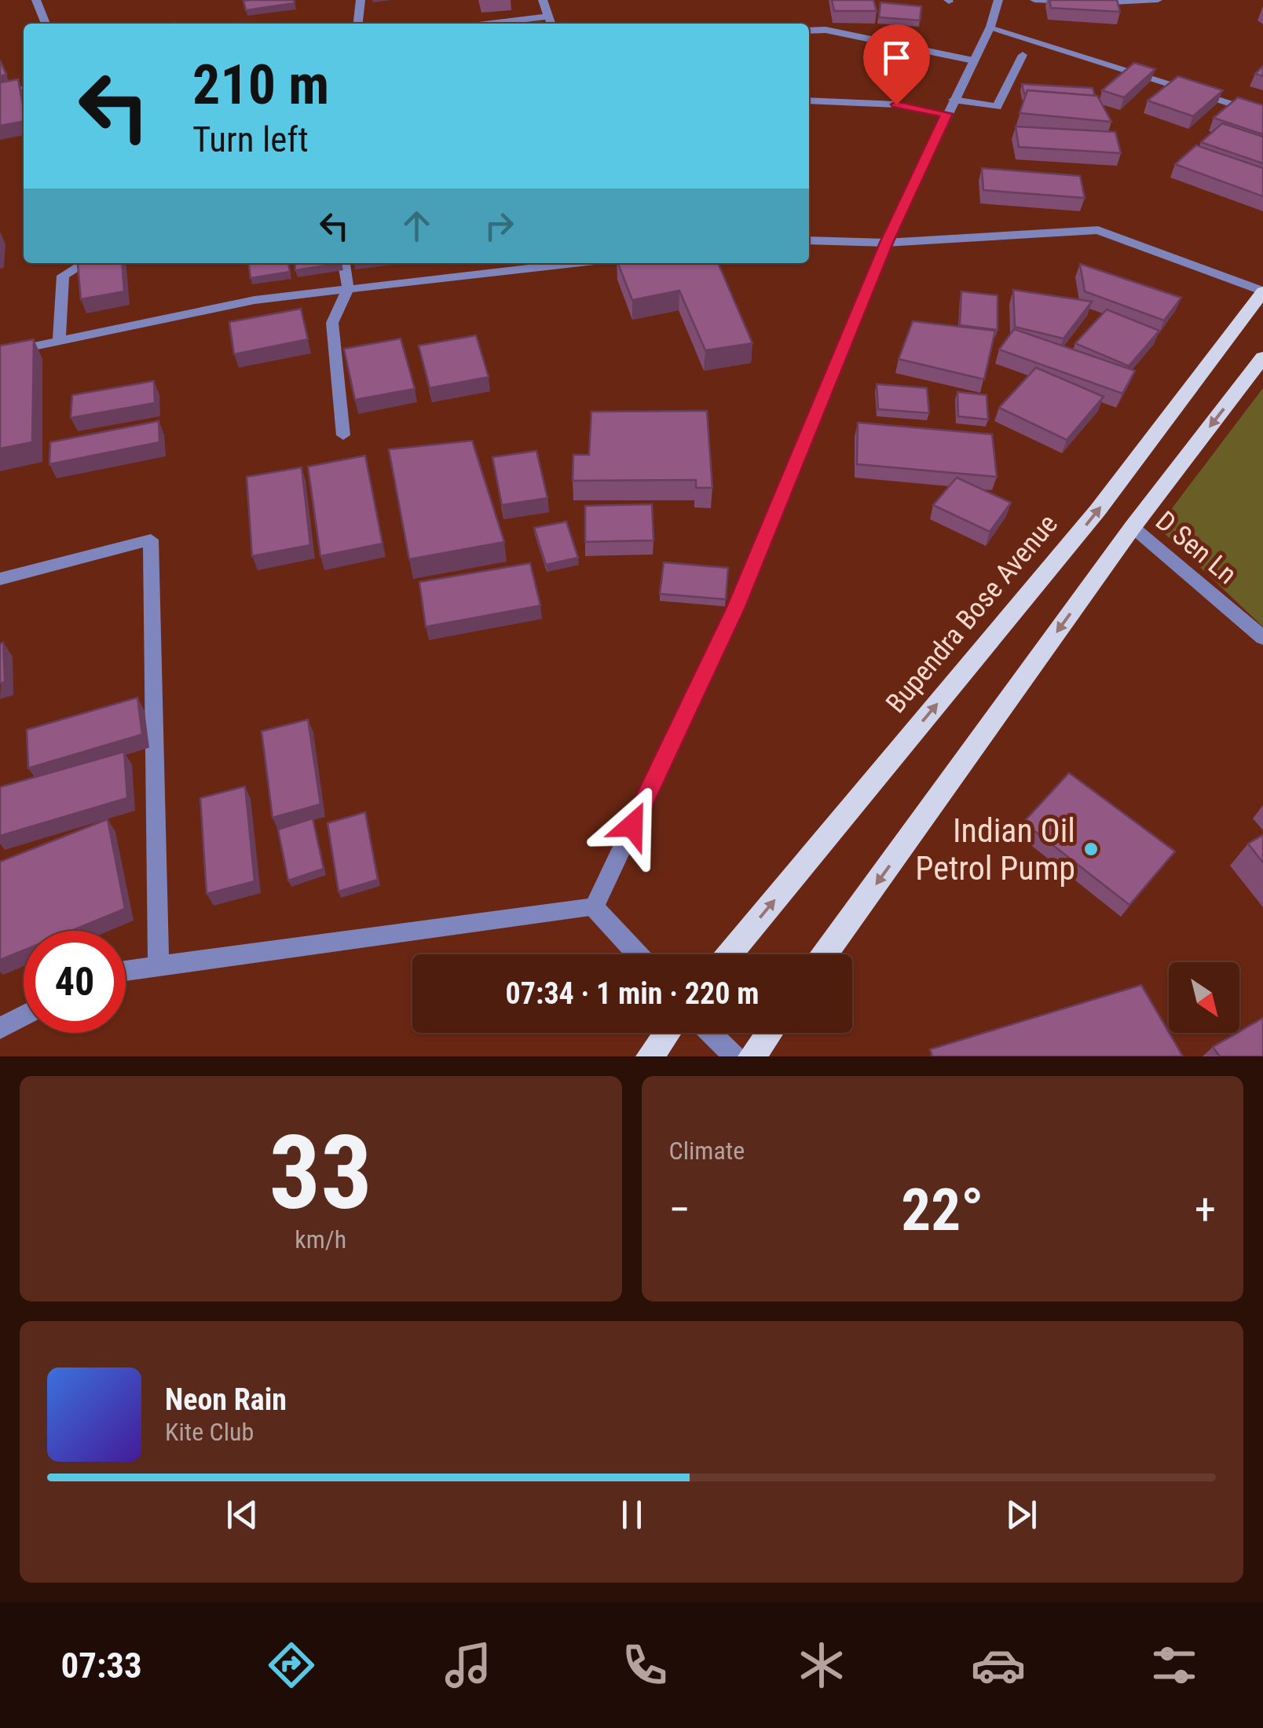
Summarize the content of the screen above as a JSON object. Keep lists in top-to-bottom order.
{
  "streets": {
    "main road": ["Bupendra Bose Avenue"],
    "street": ["D Sen Ln"]
  },
  "places": ["Indian Oil Petrol Pump"],
  "north": "bottom right",
  "page": {
    "turn": ["210 m", "Turn left"],
    "limit": "40",
    "trip": "07:34 · 1 min · 220 m",
    "tile": [
      ["33", "km/h"],
      "Climate"
    ],
    "heat": ["−", "22°", "+"],
    "song": ["Neon Rain", "Kite Club"],
    "tabs": "07:33"
  }
}
